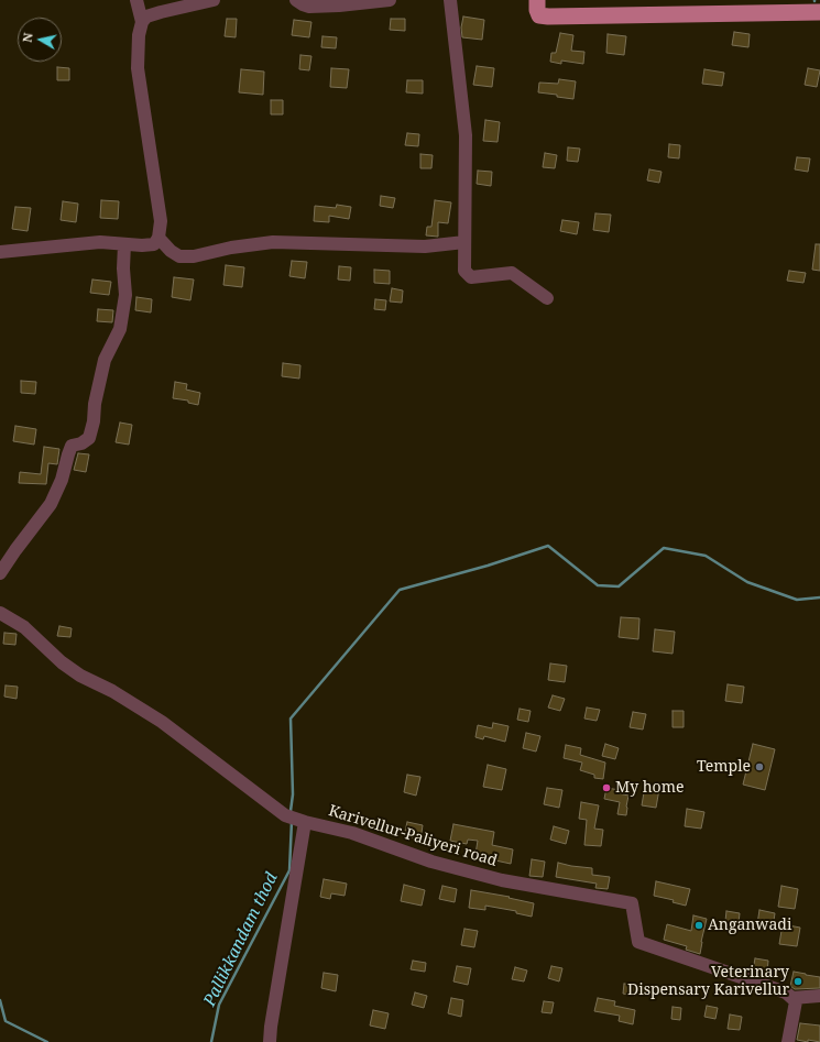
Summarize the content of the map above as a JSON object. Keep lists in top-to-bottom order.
{
  "streets": {
    "street": ["Karivellur-Paliyeri road"]
  },
  "water": ["Pallikkandam thod"],
  "places": [
    "Temple",
    "My home",
    "Anganwadi",
    "Veterinary Dispensary Karivellur"
  ],
  "north": "left"
}
